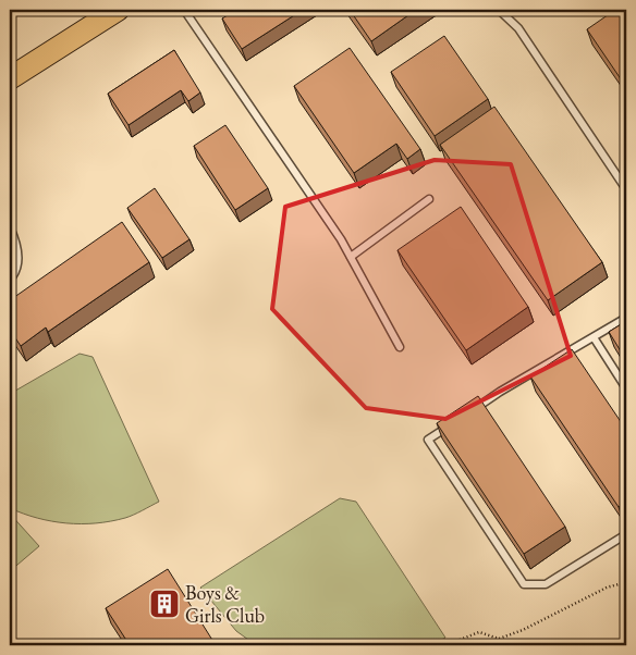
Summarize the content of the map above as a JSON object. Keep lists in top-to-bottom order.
{
  "places": {
    "building": ["Boys & Girls Club"]
  }
}
